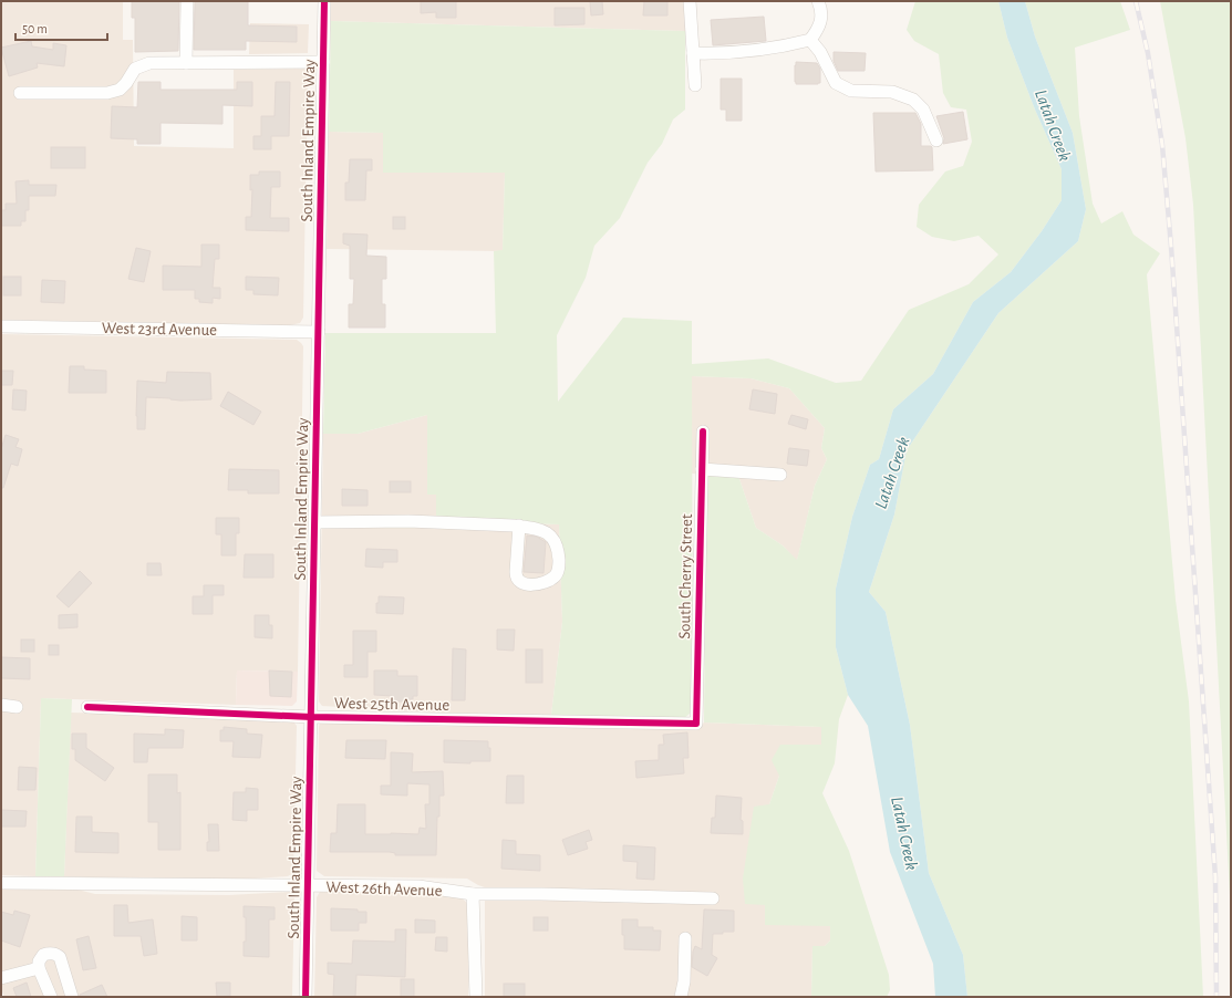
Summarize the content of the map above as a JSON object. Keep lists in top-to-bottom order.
{
  "streets": {
    "street": [
      "South Inland Empire Way",
      "West 23rd Avenue",
      "South Cherry Street",
      "West 25th Avenue",
      "West 26th Avenue"
    ]
  },
  "crossings": [
    ["South Inland Empire Way", "West 23rd Avenue"],
    ["South Inland Empire Way", "West 25th Avenue"],
    ["South Inland Empire Way", "West 26th Avenue"],
    ["South Cherry Street", "West 25th Avenue"]
  ],
  "water": ["Latah Creek"],
  "scale_bar": "50 m"
}
